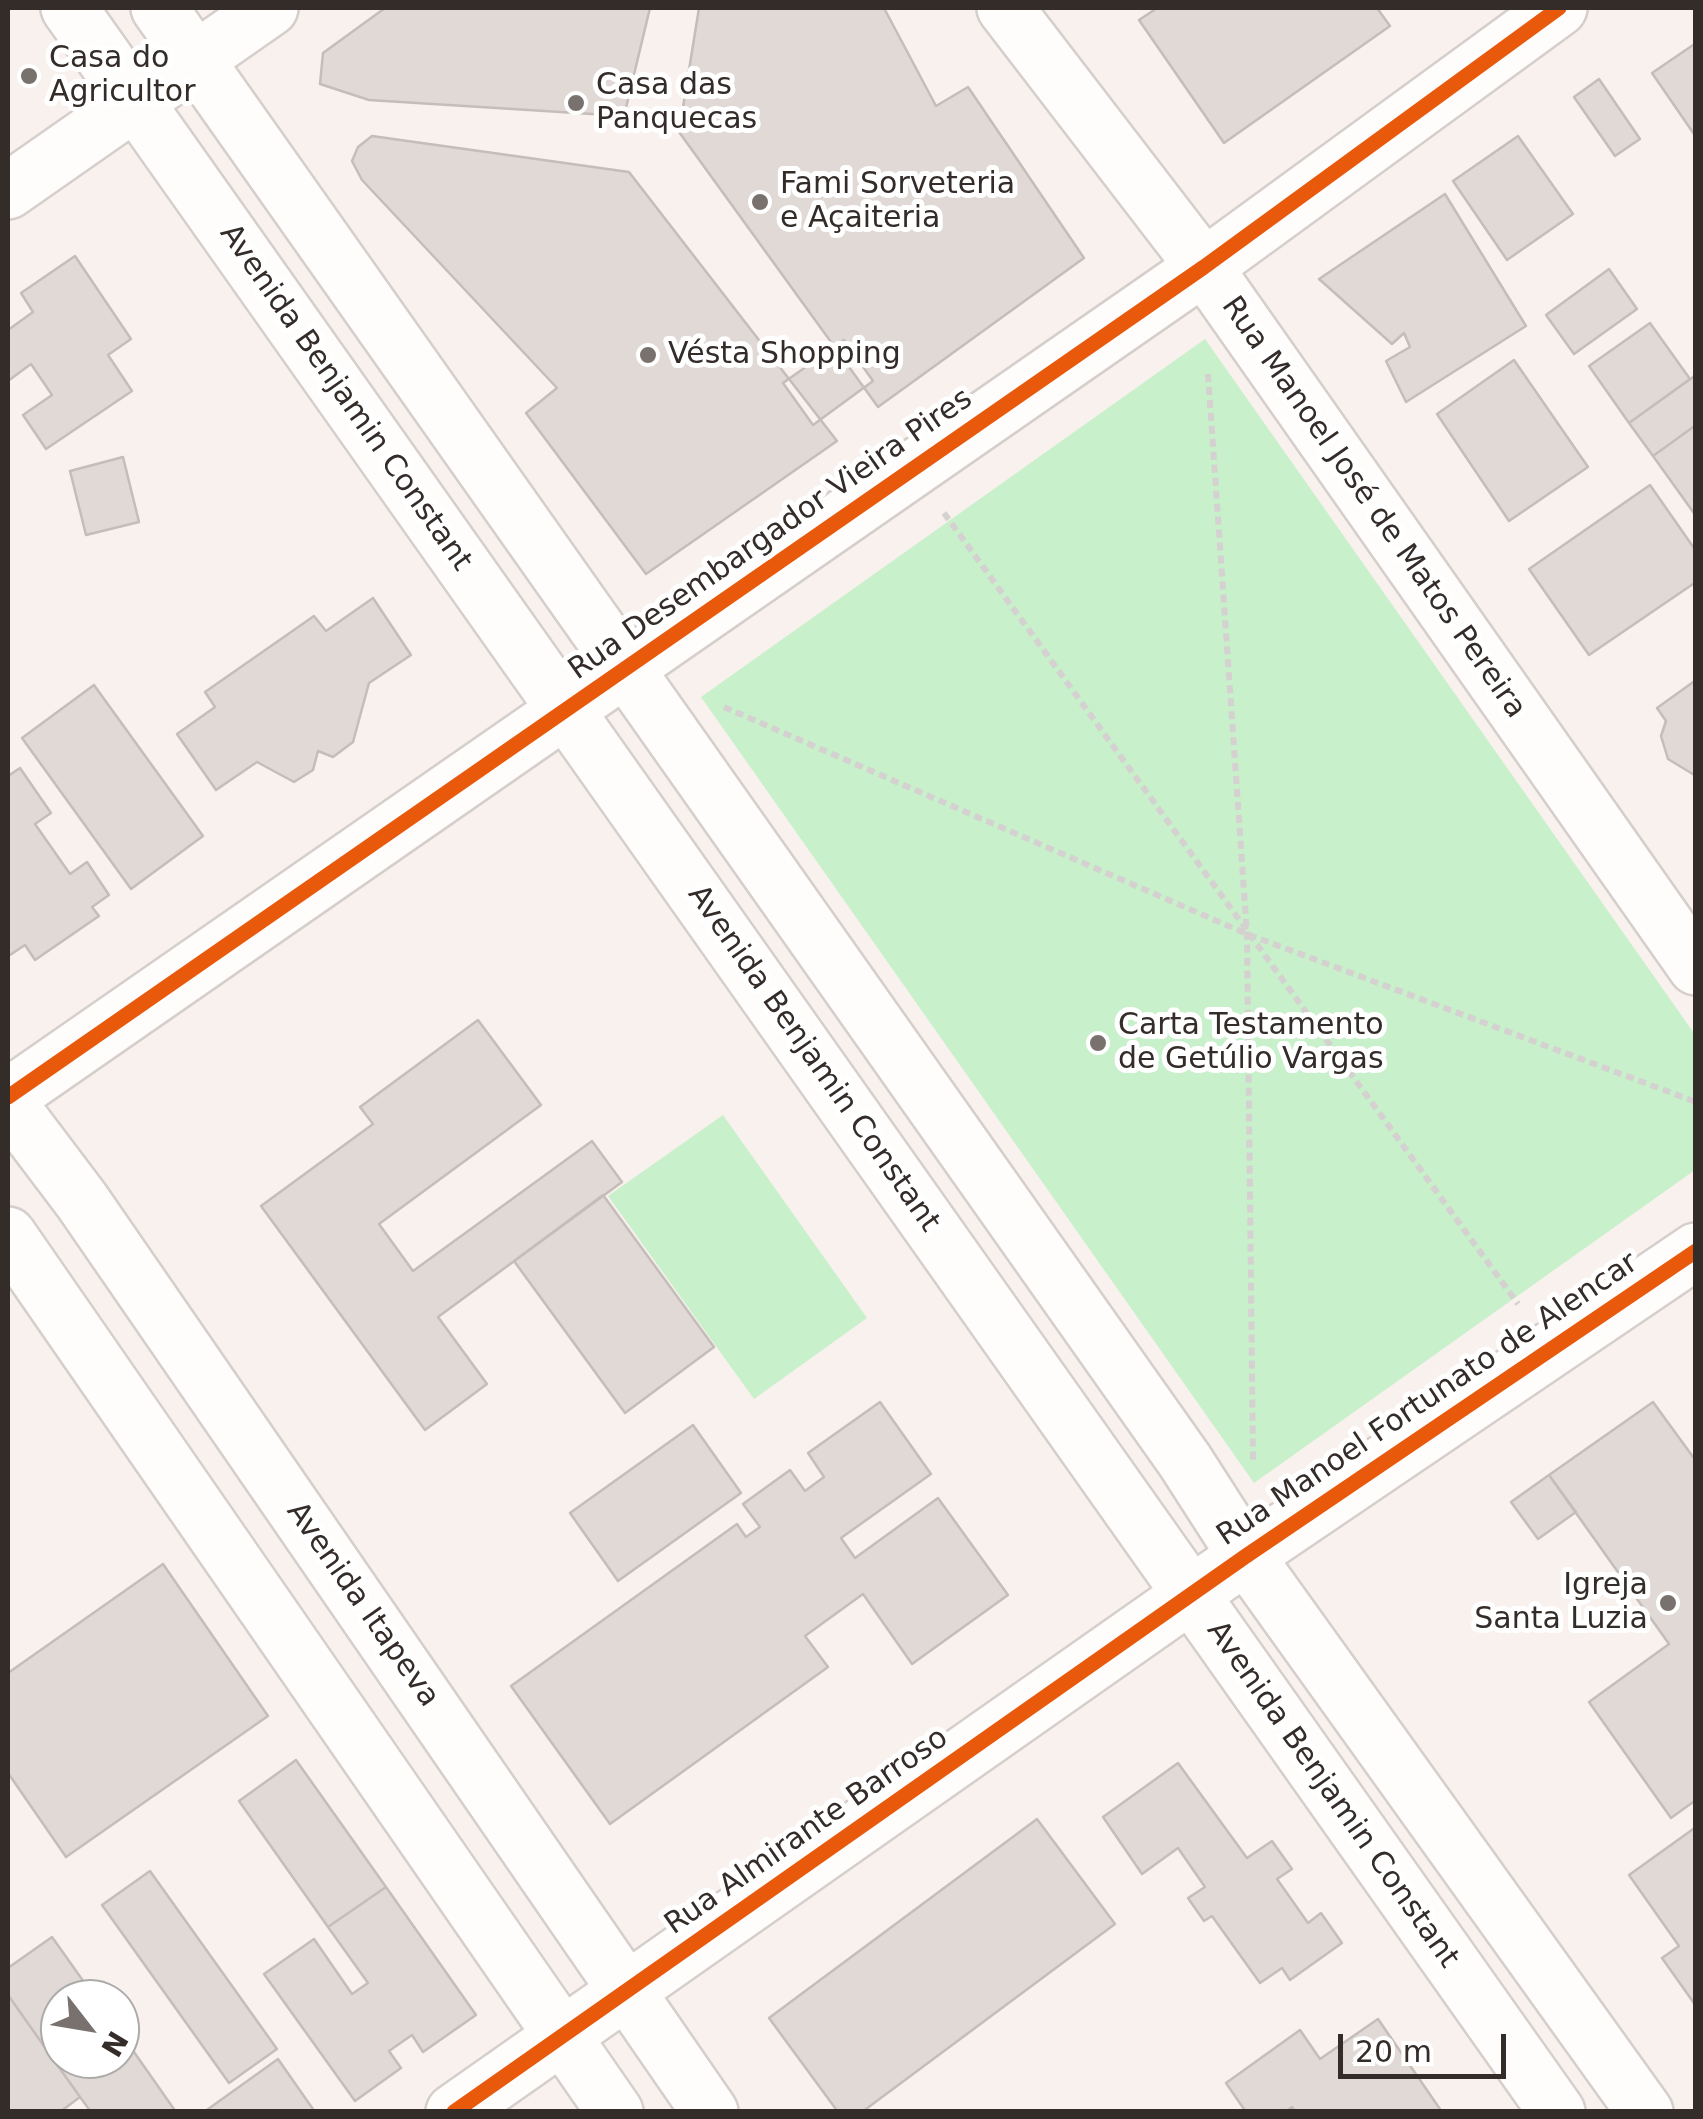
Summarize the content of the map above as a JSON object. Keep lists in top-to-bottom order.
{
  "streets": {
    "street": [
      "Avenida Benjamin Constant",
      "Rua Manoel José de Matos Pereira",
      "Rua Desembargador Vieira Pires",
      "Rua Manoel Fortunato de Alencar",
      "Avenida Itapeva",
      "Rua Almirante Barroso"
    ]
  },
  "crossings": [
    ["Avenida Benjamin Constant", "Rua Desembargador Vieira Pires"],
    ["Avenida Benjamin Constant", "Rua Manoel Fortunato de Alencar"],
    ["Avenida Benjamin Constant", "Rua Almirante Barroso"],
    ["Rua Manoel José de Matos Pereira", "Rua Desembargador Vieira Pires"],
    ["Rua Desembargador Vieira Pires", "Avenida Itapeva"],
    ["Rua Manoel Fortunato de Alencar", "Rua Almirante Barroso"],
    ["Avenida Itapeva", "Rua Almirante Barroso"]
  ],
  "places": [
    "Casa do Agricultor",
    "Casa das Panquecas",
    "Fami Sorveteria e Açaiteria",
    "Vésta Shopping",
    "Carta Testamento de Getúlio Vargas",
    "Igreja Santa Luzia"
  ],
  "scale_bar": "20 m",
  "north": "bottom right"
}
